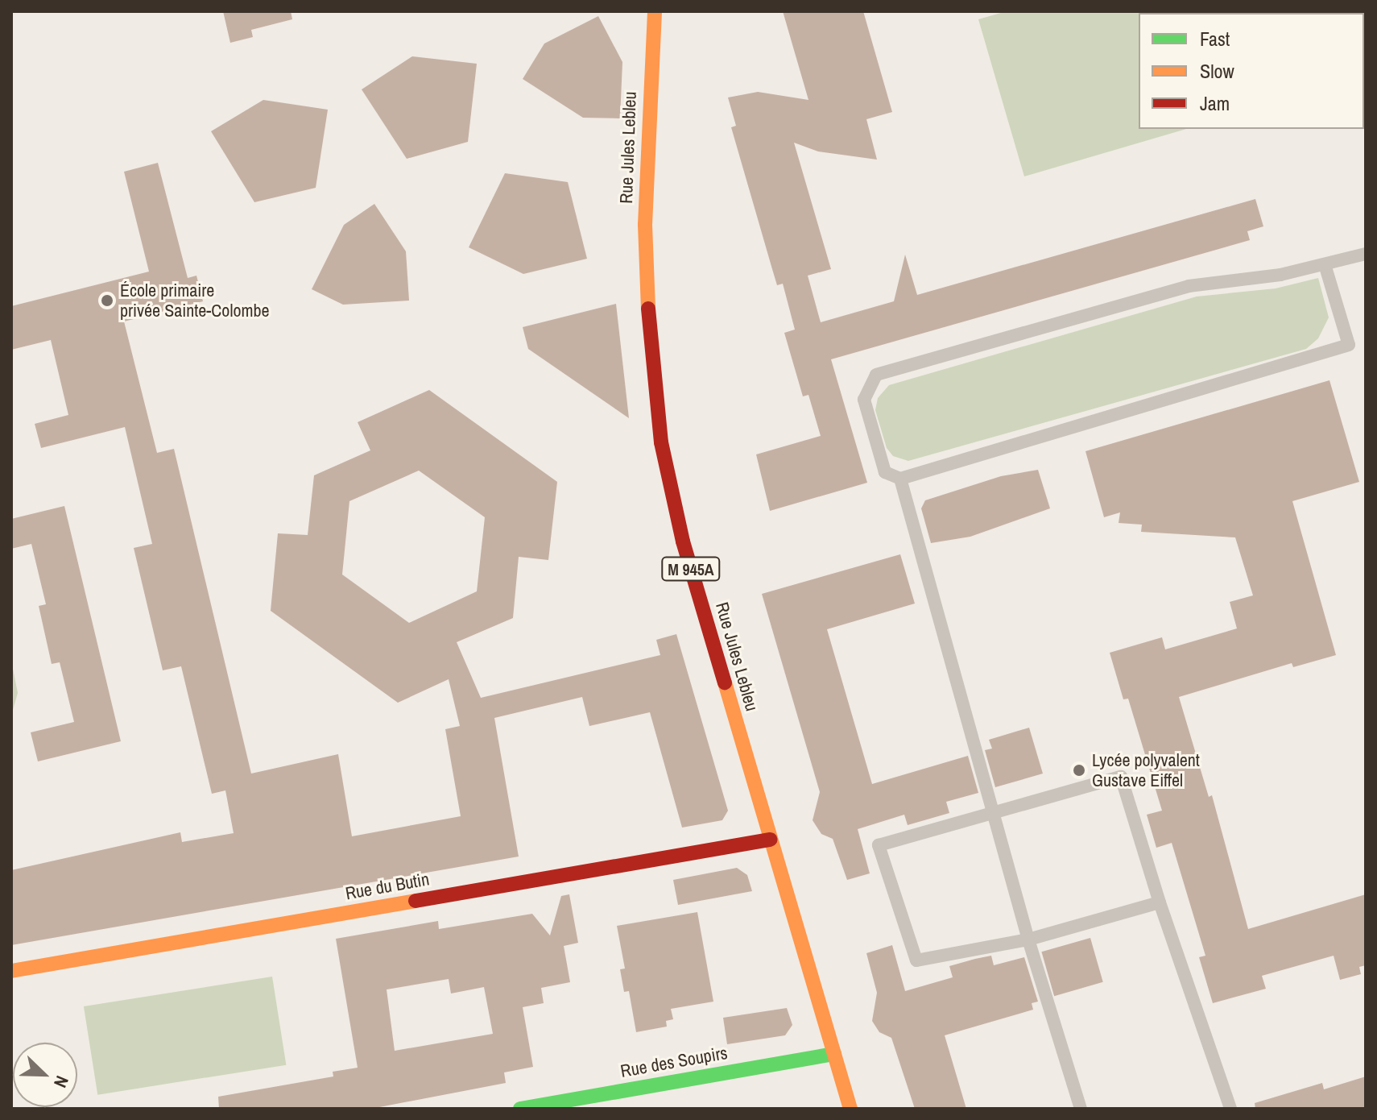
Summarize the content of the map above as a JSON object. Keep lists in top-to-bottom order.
{
  "streets": {
    "main road": [
      "Rue Jules Lebleu",
      "M 945A",
      "Rue du Butin",
      "Rue des Soupirs"
    ]
  },
  "crossings": [
    ["Rue Jules Lebleu", "Rue du Butin"],
    ["Rue Jules Lebleu", "Rue des Soupirs"]
  ],
  "places": ["École primaire privée Sainte-Colombe", "Lycée polyvalent Gustave Eiffel"],
  "legend": ["Fast", "Slow", "Jam"],
  "north": "bottom right"
}
